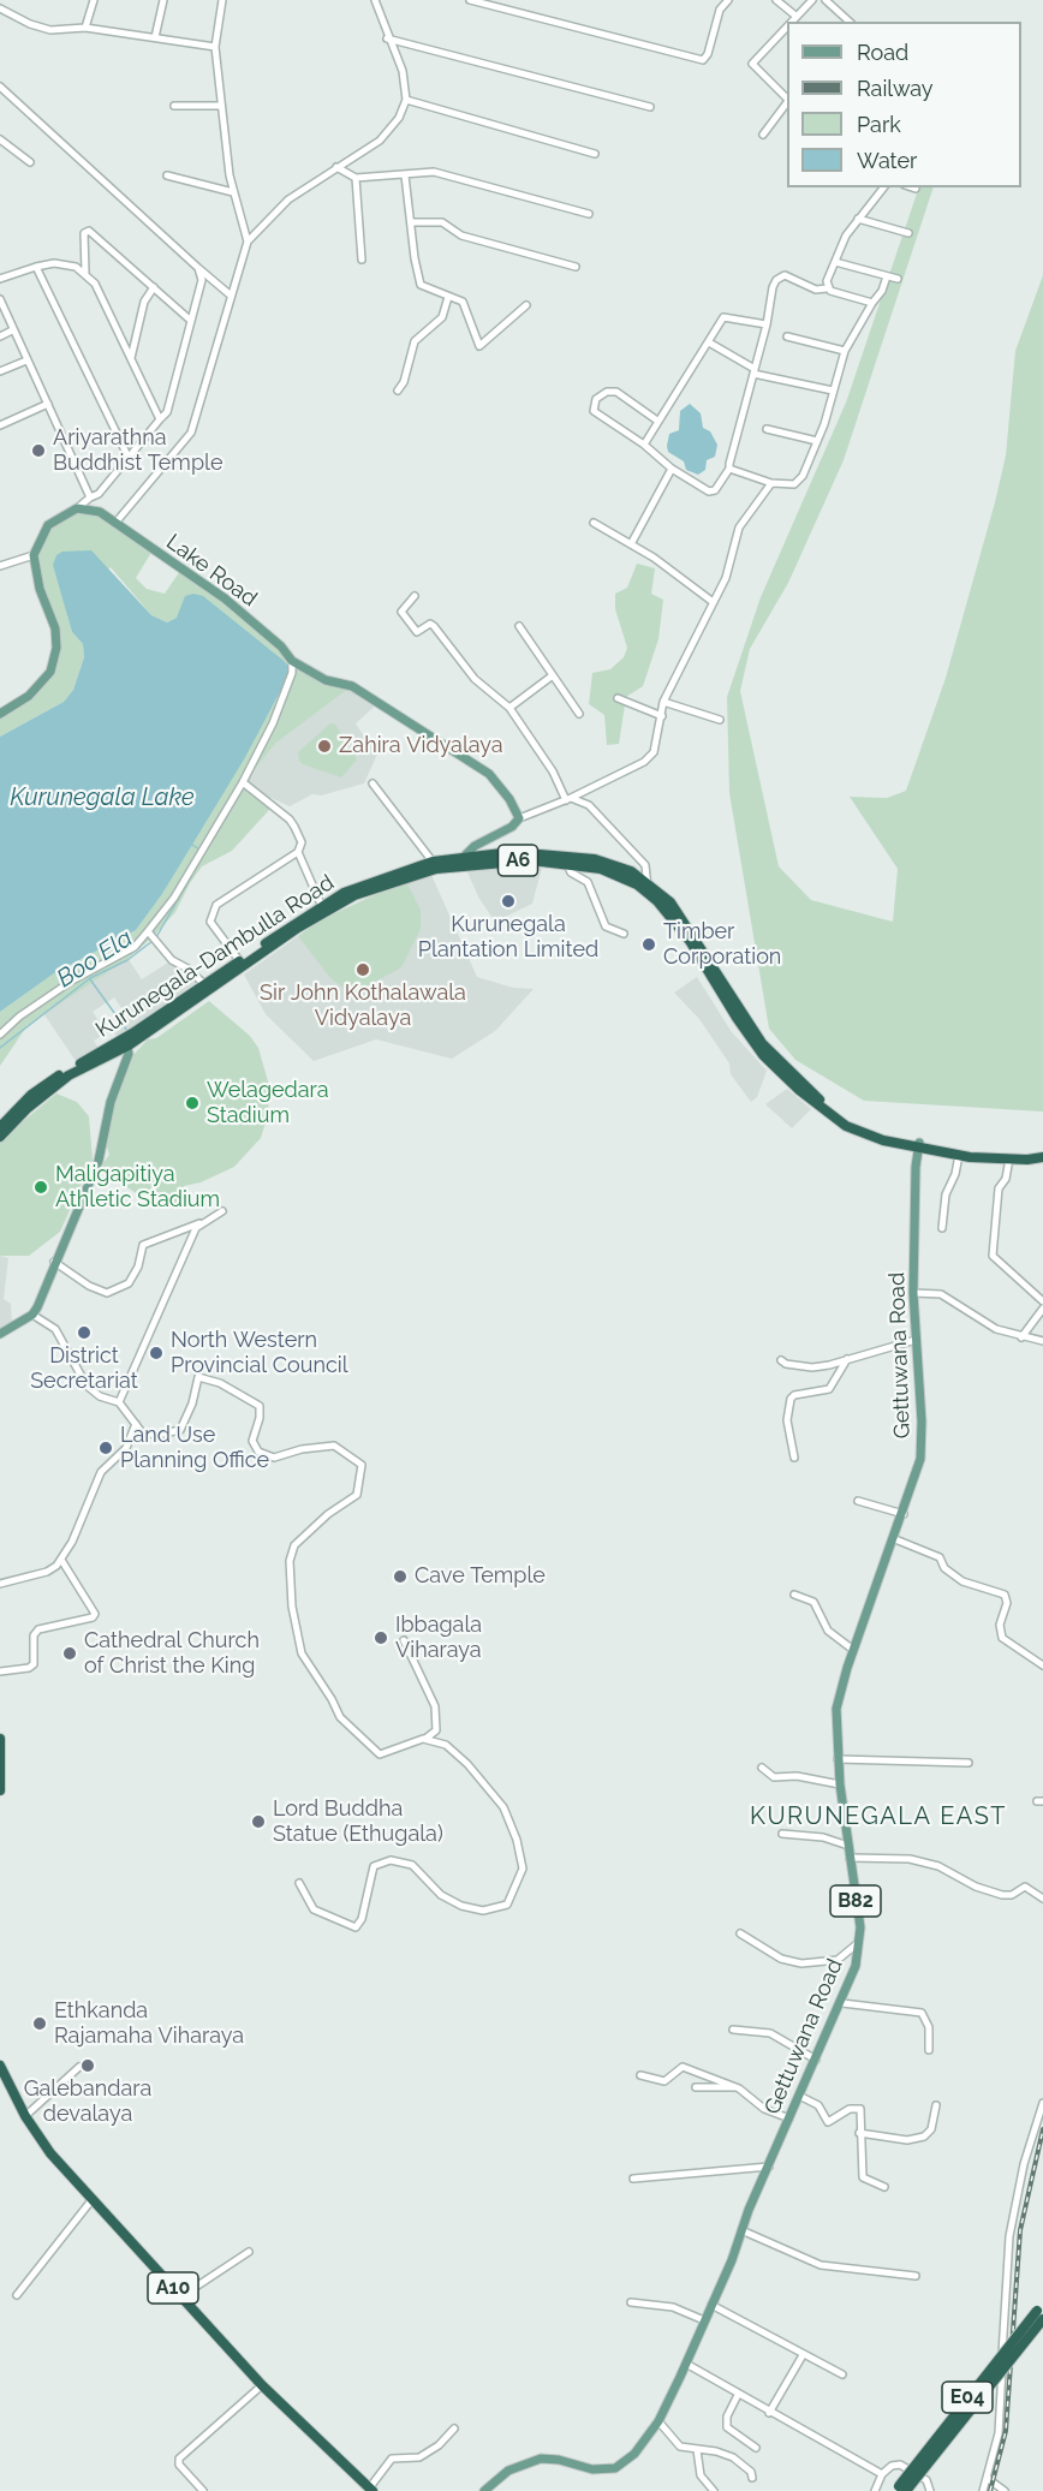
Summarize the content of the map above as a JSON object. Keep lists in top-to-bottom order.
{
  "streets": {
    "highway": [
      "A6",
      "Kurunegala-Dambulla Road",
      "A10",
      "E04"
    ],
    "main road": ["Lake Road", "Gettuwana Road", "B82"]
  },
  "crossings": [
    ["Kurunegala-Dambulla Road", "Gettuwana Road"]
  ],
  "districts": ["KURUNEGALA EAST"],
  "water": ["Kurunegala Lake", "Boo Ela"],
  "places": [
    "Ariyarathna Buddhist Temple",
    "Zahira Vidyalaya",
    "Kurunegala Plantation Limited",
    "Timber Corporation",
    "Sir John Kothalawala Vidyalaya",
    "Welagedara Stadium",
    "Maligapitiya Athletic Stadium",
    "District Secretariat",
    "North Western Provincial Council",
    "Land Use Planning Office",
    "Cave Temple",
    "Ibbagala Viharaya",
    "Cathedral Church of Christ the King",
    "Lord Buddha Statue (Ethugala)",
    "Ethkanda Rajamaha Viharaya",
    "Galebandara devalaya"
  ],
  "legend": [
    "Road",
    "Railway",
    "Park",
    "Water"
  ]
}
